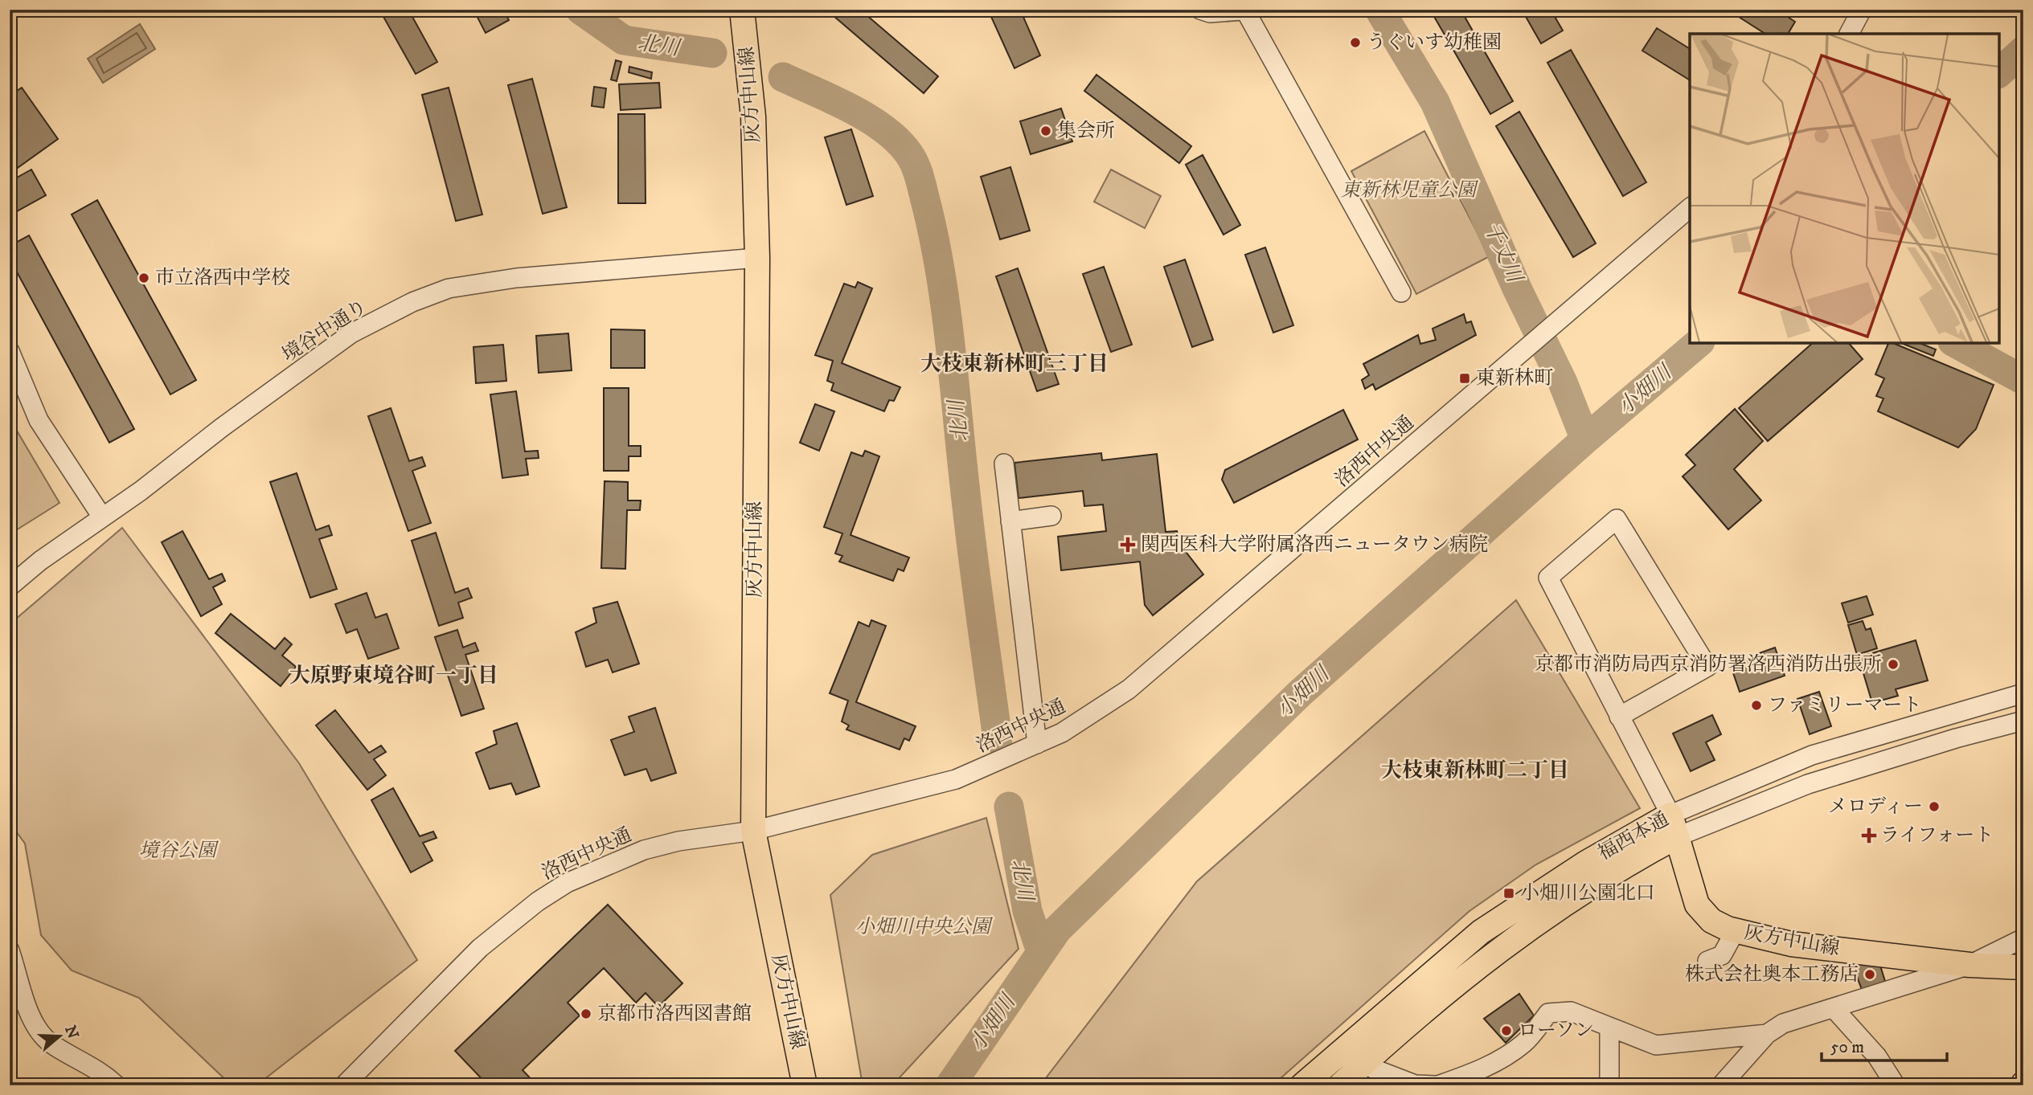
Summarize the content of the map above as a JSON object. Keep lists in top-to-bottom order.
{
  "streets": {
    "main road": ["灰方中山線", "福西本通"],
    "street": ["境谷中通り", "洛西中央通"]
  },
  "crossings": [
    ["灰方中山線", "境谷中通り"],
    ["灰方中山線", "洛西中央通"],
    ["灰方中山線", "福西本通"]
  ],
  "districts": ["大枝東新林町三丁目", "大原野東境谷町一丁目", "大枝東新林町二丁目"],
  "water": ["北川", "千丈川", "小畑川"],
  "parks": ["東新林児童公園", "境谷公園", "小畑川中央公園"],
  "places": {
    "other": [
      "うぐいす幼稚園",
      "集会所",
      "市立洛西中学校",
      "京都市消防局西京消防署洛西消防出張所",
      "ファミリーマート",
      "メロディー",
      "株式会社奥本工務店",
      "京都市洛西図書館",
      "ローソン"
    ],
    "transit": ["東新林町", "小畑川公園北口"],
    "health": ["関西医科大学附属洛西ニュータウン病院", "ライフォート"]
  },
  "scale_bar": "50 m",
  "north": "right"
}
